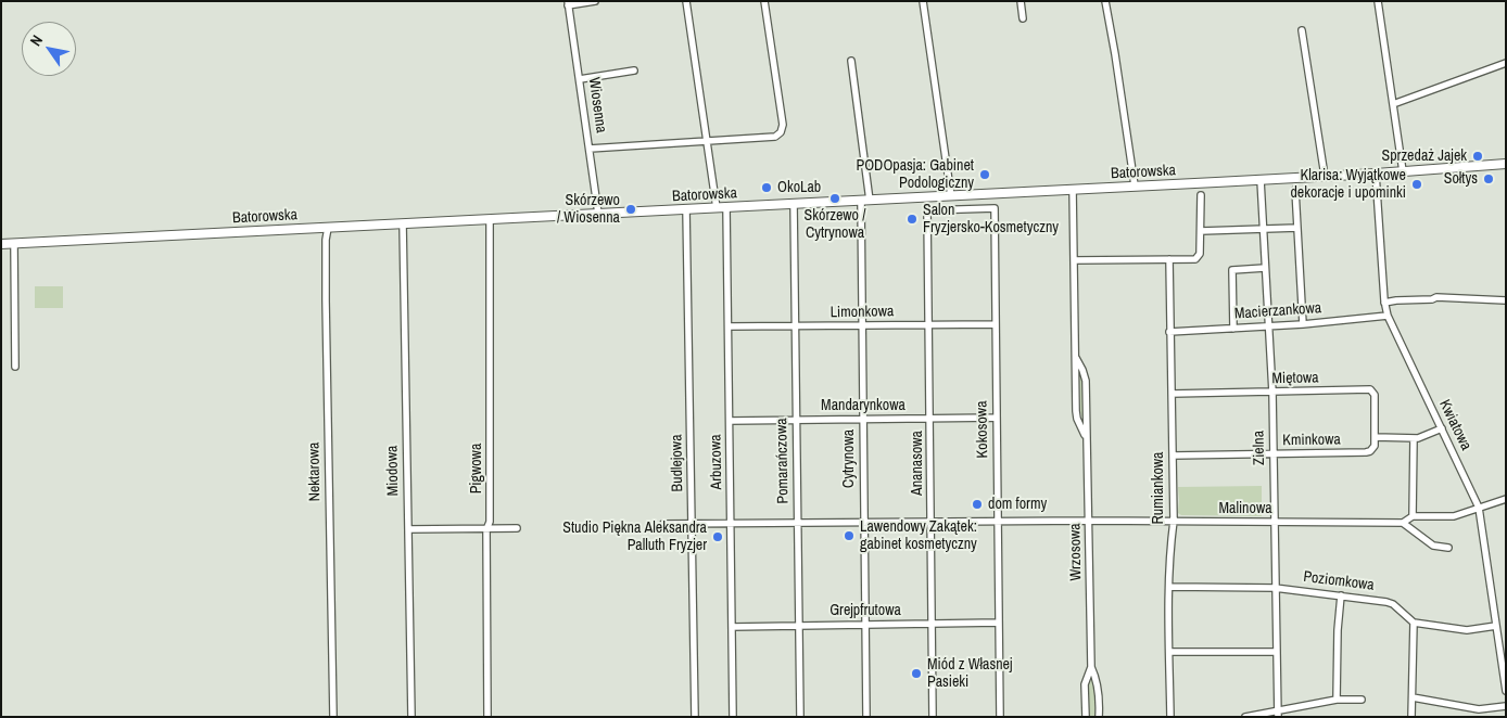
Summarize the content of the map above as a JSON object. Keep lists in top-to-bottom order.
{
  "streets": {
    "street": [
      "Wiosenna",
      "Batorowska",
      "Macierzankowa",
      "Limonkowa",
      "Miętowa",
      "Mandarynkowa",
      "Kwiatowa",
      "Kokosowa",
      "Kminkowa",
      "Zielna",
      "Cytrynowa",
      "Pomarańczowa",
      "Arbuzowa",
      "Budlejowa",
      "Ananasowa",
      "Pigwowa",
      "Miodowa",
      "Nektarowa",
      "Rumiankowa",
      "Malinowa",
      "Wrzosowa",
      "Poziomkowa",
      "Grejpfrutowa"
    ]
  },
  "crossings": [
    ["Wiosenna", "Batorowska"],
    ["Batorowska", "Kwiatowa"],
    ["Batorowska", "Zielna"],
    ["Batorowska", "Cytrynowa"],
    ["Batorowska", "Pomarańczowa"],
    ["Batorowska", "Arbuzowa"],
    ["Batorowska", "Budlejowa"],
    ["Batorowska", "Pigwowa"],
    ["Batorowska", "Miodowa"],
    ["Batorowska", "Nektarowa"],
    ["Batorowska", "Wrzosowa"],
    ["Macierzankowa", "Kwiatowa"],
    ["Macierzankowa", "Zielna"],
    ["Macierzankowa", "Rumiankowa"],
    ["Limonkowa", "Kokosowa"],
    ["Limonkowa", "Cytrynowa"],
    ["Limonkowa", "Pomarańczowa"],
    ["Limonkowa", "Arbuzowa"],
    ["Limonkowa", "Ananasowa"],
    ["Miętowa", "Kminkowa"],
    ["Miętowa", "Zielna"],
    ["Miętowa", "Rumiankowa"],
    ["Mandarynkowa", "Kokosowa"],
    ["Mandarynkowa", "Cytrynowa"],
    ["Mandarynkowa", "Pomarańczowa"],
    ["Mandarynkowa", "Arbuzowa"],
    ["Mandarynkowa", "Ananasowa"],
    ["Kokosowa", "Ananasowa"],
    ["Kokosowa", "Malinowa"],
    ["Kokosowa", "Grejpfrutowa"],
    ["Kminkowa", "Zielna"],
    ["Kminkowa", "Rumiankowa"],
    ["Zielna", "Malinowa"],
    ["Zielna", "Poziomkowa"],
    ["Cytrynowa", "Malinowa"],
    ["Cytrynowa", "Grejpfrutowa"],
    ["Pomarańczowa", "Malinowa"],
    ["Pomarańczowa", "Grejpfrutowa"],
    ["Arbuzowa", "Malinowa"],
    ["Arbuzowa", "Grejpfrutowa"],
    ["Budlejowa", "Malinowa"],
    ["Ananasowa", "Malinowa"],
    ["Ananasowa", "Grejpfrutowa"],
    ["Rumiankowa", "Malinowa"],
    ["Rumiankowa", "Poziomkowa"],
    ["Malinowa", "Wrzosowa"]
  ],
  "places": [
    "Sprzedaż Jajek",
    "PODOpasja: Gabinet Podologiczny",
    "Sołtys",
    "Klarisa: Wyjątkowe dekoracje i upominki",
    "OkoLab",
    "Skórzewo / Cytrynowa",
    "Skórzewo / Wiosenna",
    "Salon Fryzjersko-Kosmetyczny",
    "dom formy",
    "Lawendowy Zakątek: gabinet kosmetyczny",
    "Studio Piękna Aleksandra Palluth Fryzjer",
    "Miód z Własnej Pasieki"
  ],
  "north": "top left"
}
